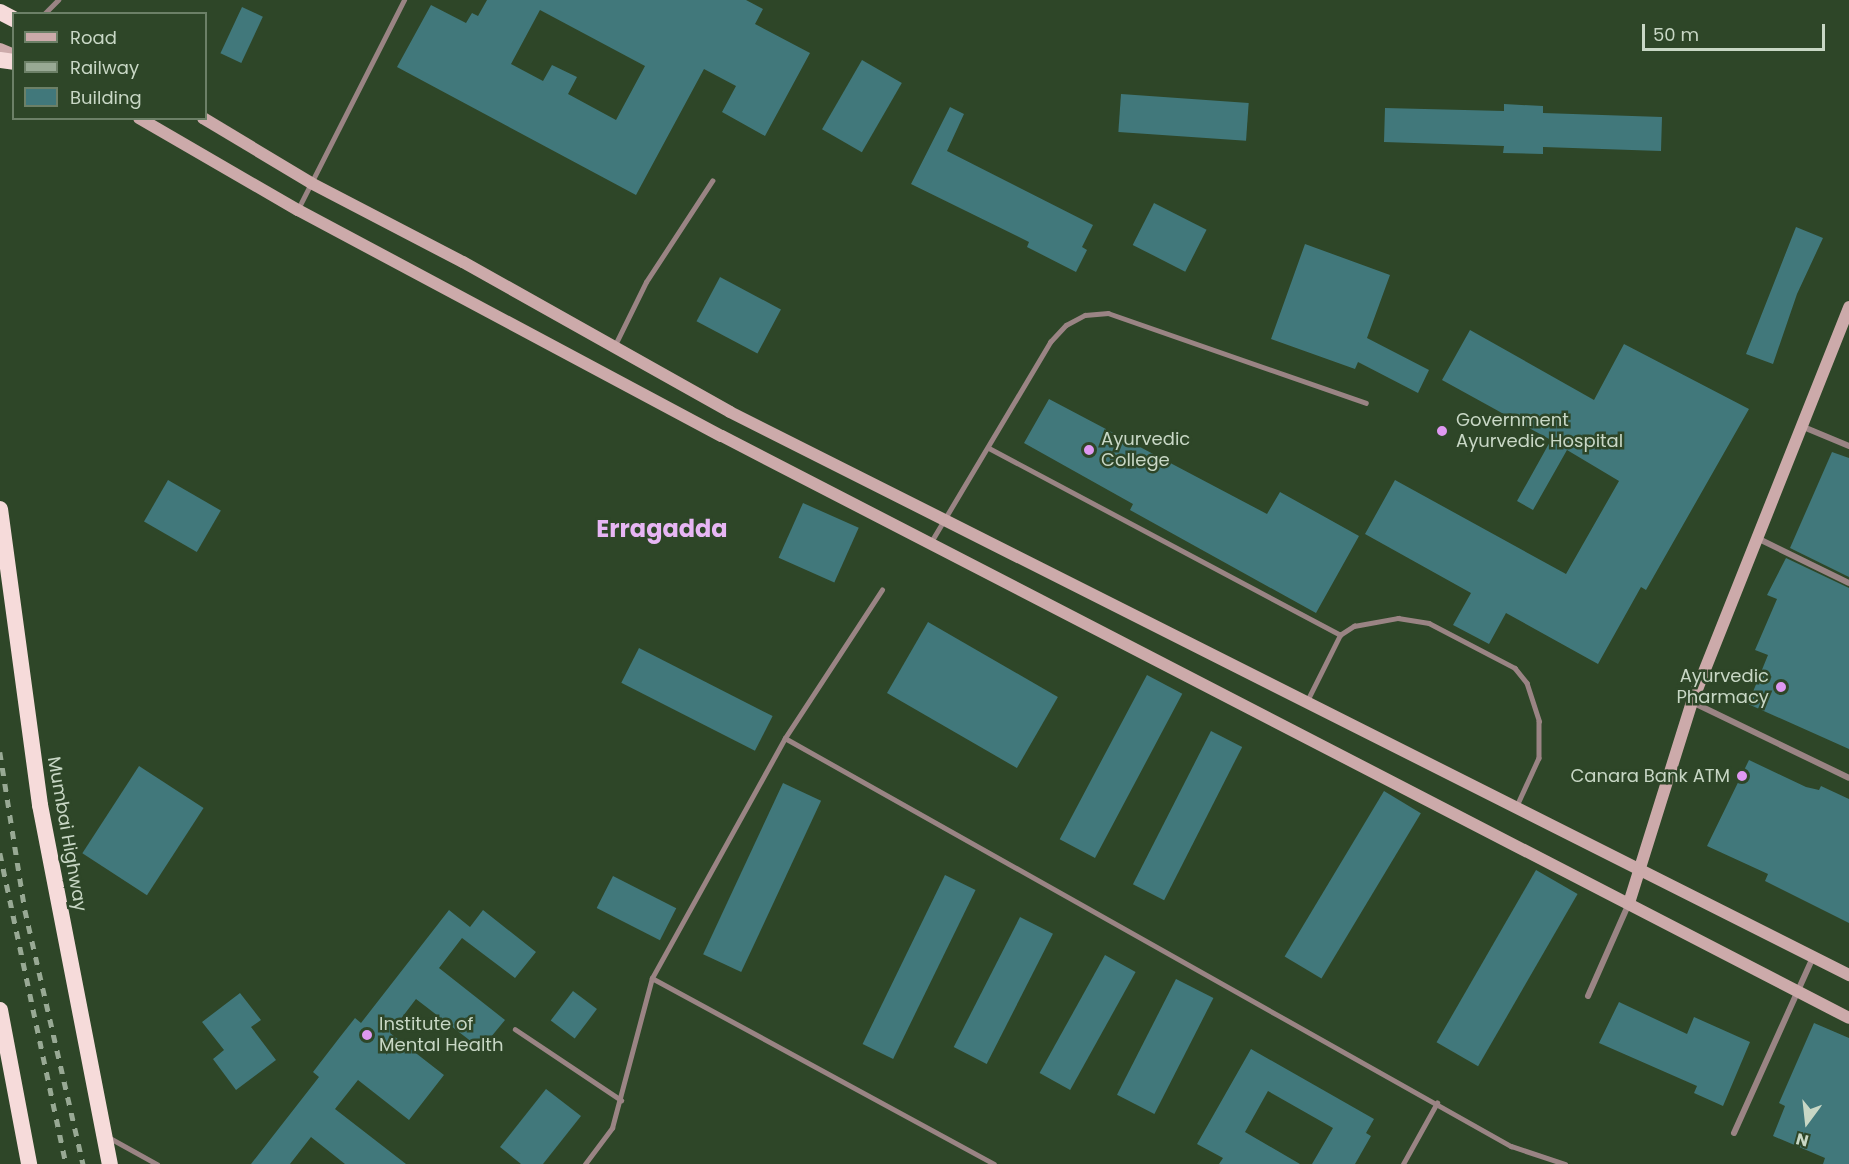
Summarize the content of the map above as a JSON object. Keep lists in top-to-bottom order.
{
  "streets": {
    "highway": ["Mumbai Highway"]
  },
  "districts": ["Erragadda"],
  "places": [
    "Government Ayurvedic Hospital",
    "Ayurvedic College",
    "Ayurvedic Pharmacy",
    "Canara Bank ATM",
    "Institute of Mental Health"
  ],
  "legend": ["Road", "Railway", "Building"],
  "scale_bar": "50 m",
  "north": "bottom"
}
